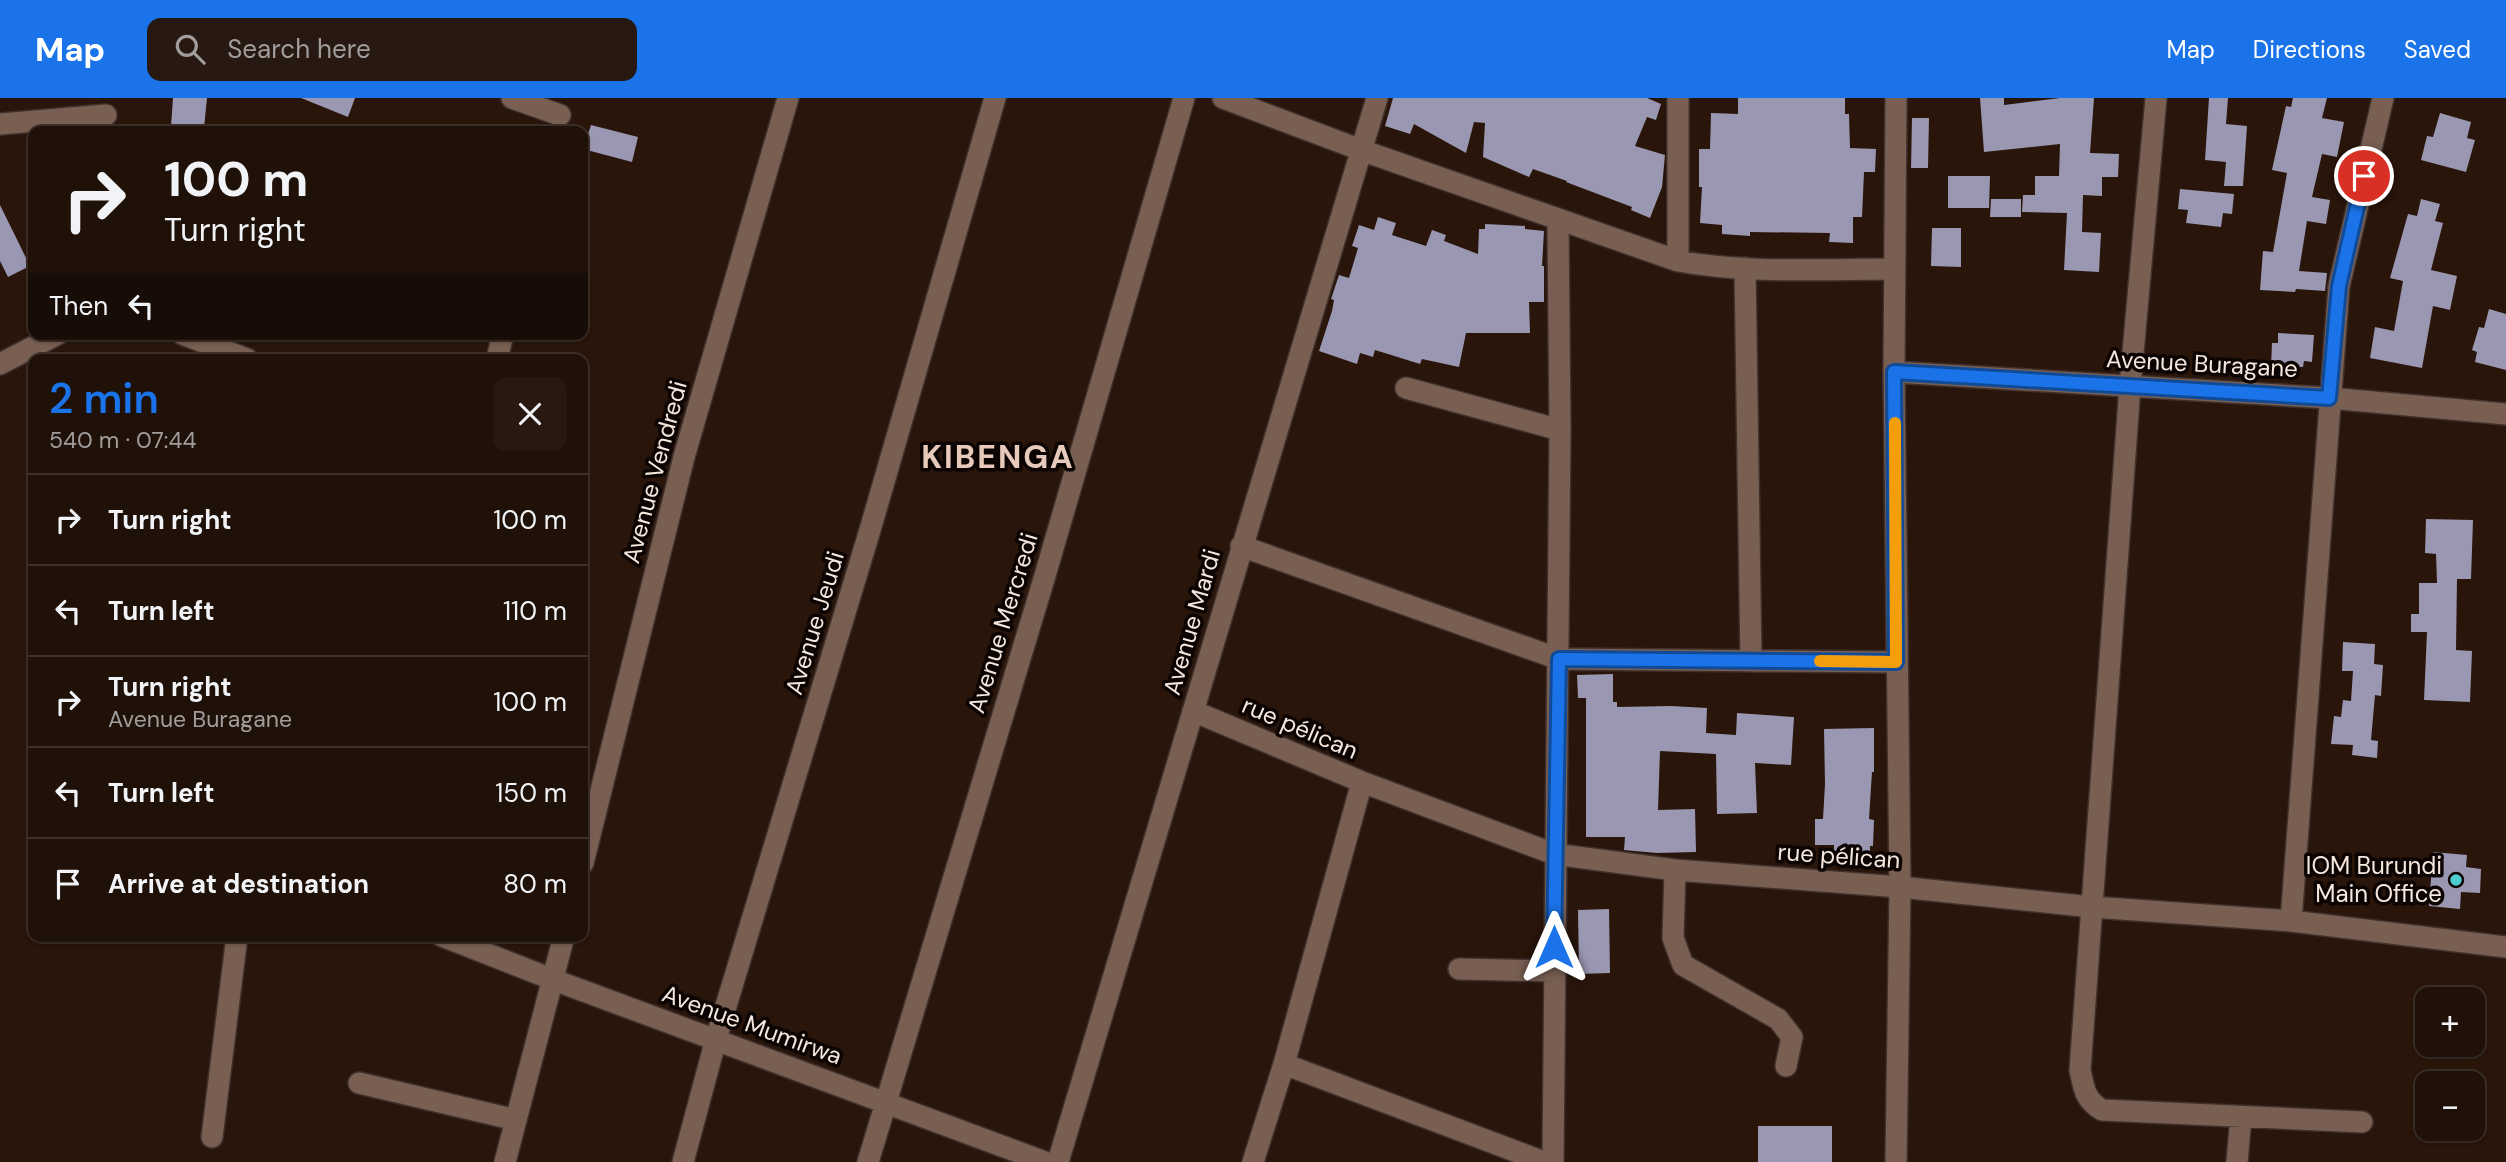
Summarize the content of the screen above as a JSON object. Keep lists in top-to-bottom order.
{
  "streets": {
    "street": [
      "Avenue Buragane",
      "Avenue Vendredi",
      "Avenue Mardi",
      "Avenue Jeudi",
      "Avenue Mercredi",
      "rue pélican",
      "Avenue Mumirwa"
    ]
  },
  "crossings": [
    ["Avenue Mardi", "rue pélican"],
    ["Avenue Jeudi", "Avenue Mumirwa"],
    ["Avenue Mercredi", "Avenue Mumirwa"]
  ],
  "districts": ["KIBENGA"],
  "places": ["IOM Burundi Main Office"],
  "page": {
    "header": "Map",
    "search": "Search here",
    "nav": ["Map", "Directions", "Saved"],
    "turn": ["100 m", "Turn right"],
    "then": "Then",
    "heading": ["2 min", "540 m · 07:44"],
    "list": [
      {
        "name": "Turn right",
        "value": "100 m"
      },
      {
        "name": "Turn left",
        "value": "110 m"
      },
      {
        "name": "Turn right",
        "note": "Avenue Buragane",
        "value": "100 m"
      },
      {
        "name": "Turn left",
        "value": "150 m"
      },
      {
        "name": "Arrive at destination",
        "value": "80 m"
      }
    ],
    "map_buttons": ["+", "−"]
  }
}
